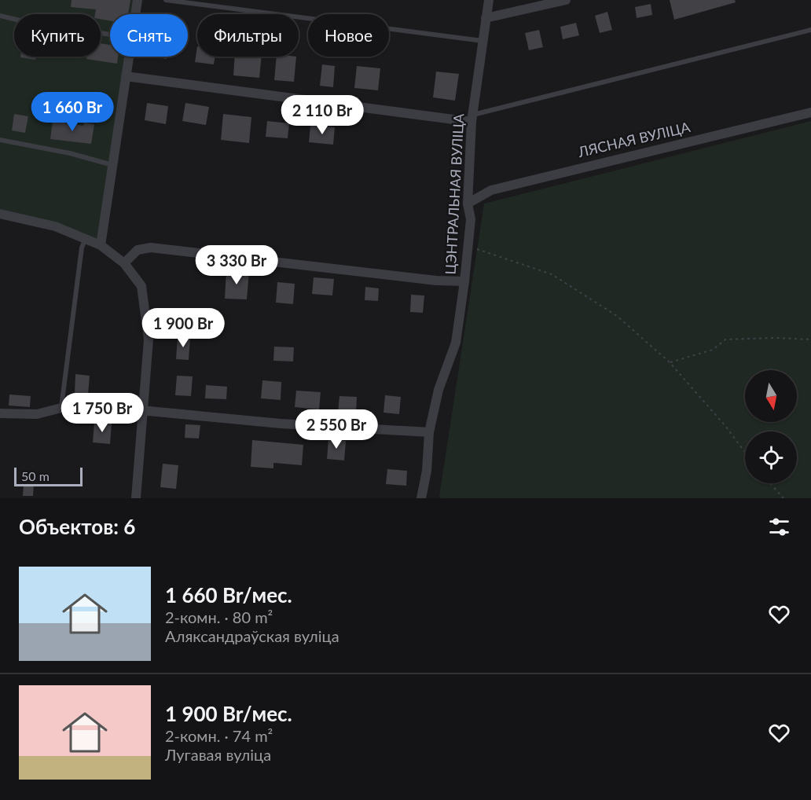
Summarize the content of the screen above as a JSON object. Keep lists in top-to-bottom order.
{
  "streets": {
    "street": ["ЛЯСНАЯ ВУЛІЦА", "ЦЭНТРАЛЬНАЯ ВУЛІЦА"]
  },
  "crossings": [
    ["ЛЯСНАЯ ВУЛІЦА", "ЦЭНТРАЛЬНАЯ ВУЛІЦА"]
  ],
  "scale_bar": "50 m",
  "north": "bottom",
  "page": {
    "chip": [
      "Купить",
      "Снять",
      "Фильтры",
      "Новое"
    ],
    "price": [
      "1 660 Br",
      "2 110 Br",
      "3 330 Br",
      "1 900 Br",
      "1 750 Br",
      "2 550 Br"
    ],
    "scale": "50 m",
    "heading": "Объектов: 6",
    "list": [
      {
        "name": "1 660 Br/мес.",
        "note": "2-комн. · 80 m² · Аляксандраўская вуліца"
      },
      {
        "name": "1 900 Br/мес.",
        "note": "2-комн. · 74 m² · Лугавая вуліца"
      }
    ]
  }
}
